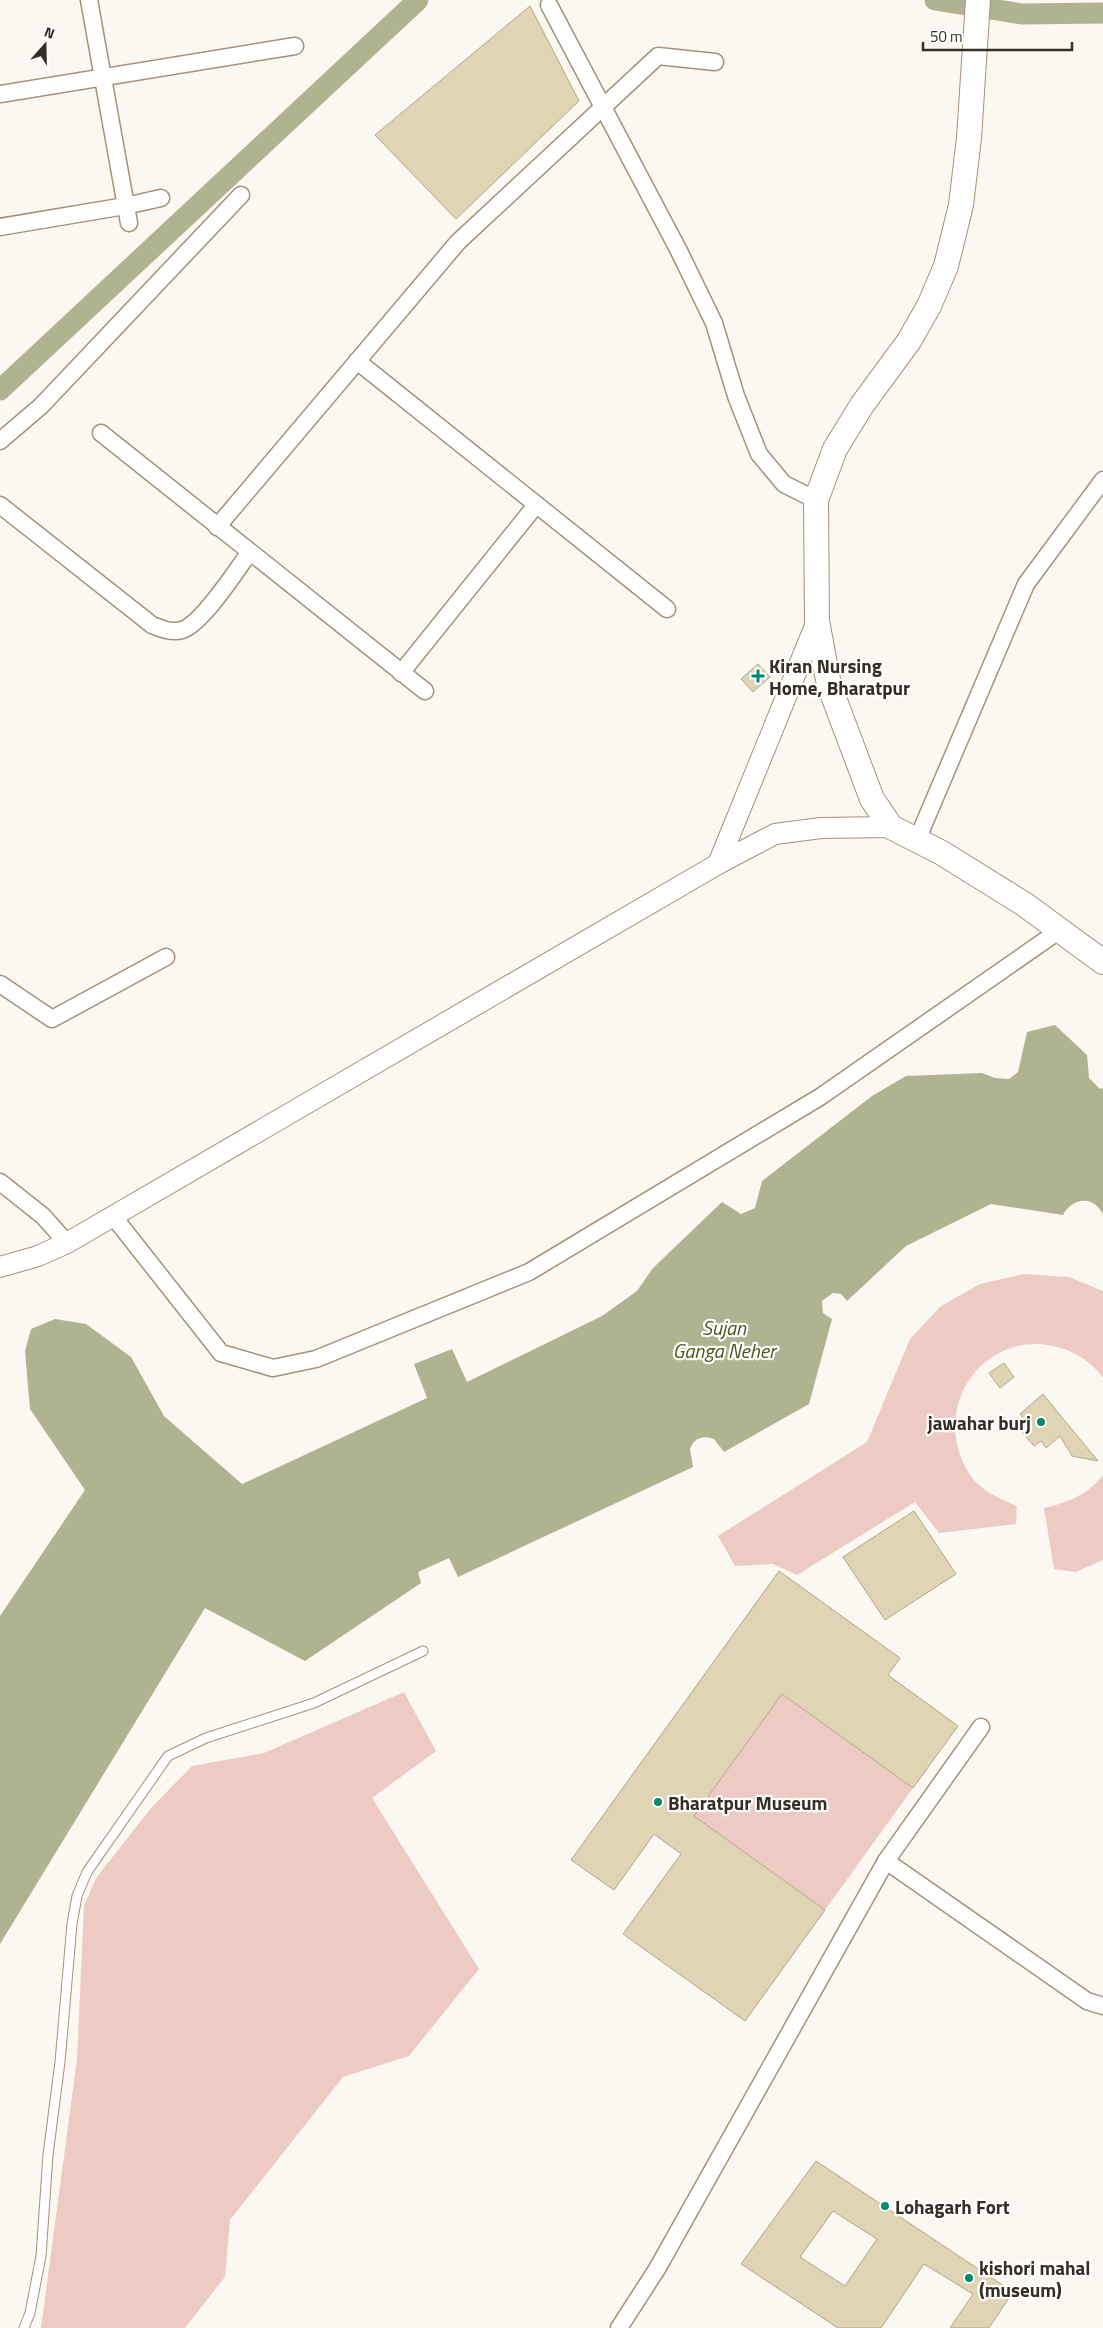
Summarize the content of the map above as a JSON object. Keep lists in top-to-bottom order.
{
  "water": ["Sujan Ganga Neher"],
  "places": {
    "health": ["Kiran Nursing Home, Bharatpur"],
    "other": [
      "jawahar burj",
      "Bharatpur Museum",
      "Lohagarh Fort",
      "kishori mahal (museum)"
    ]
  },
  "scale_bar": "50 m",
  "north": "top"
}
